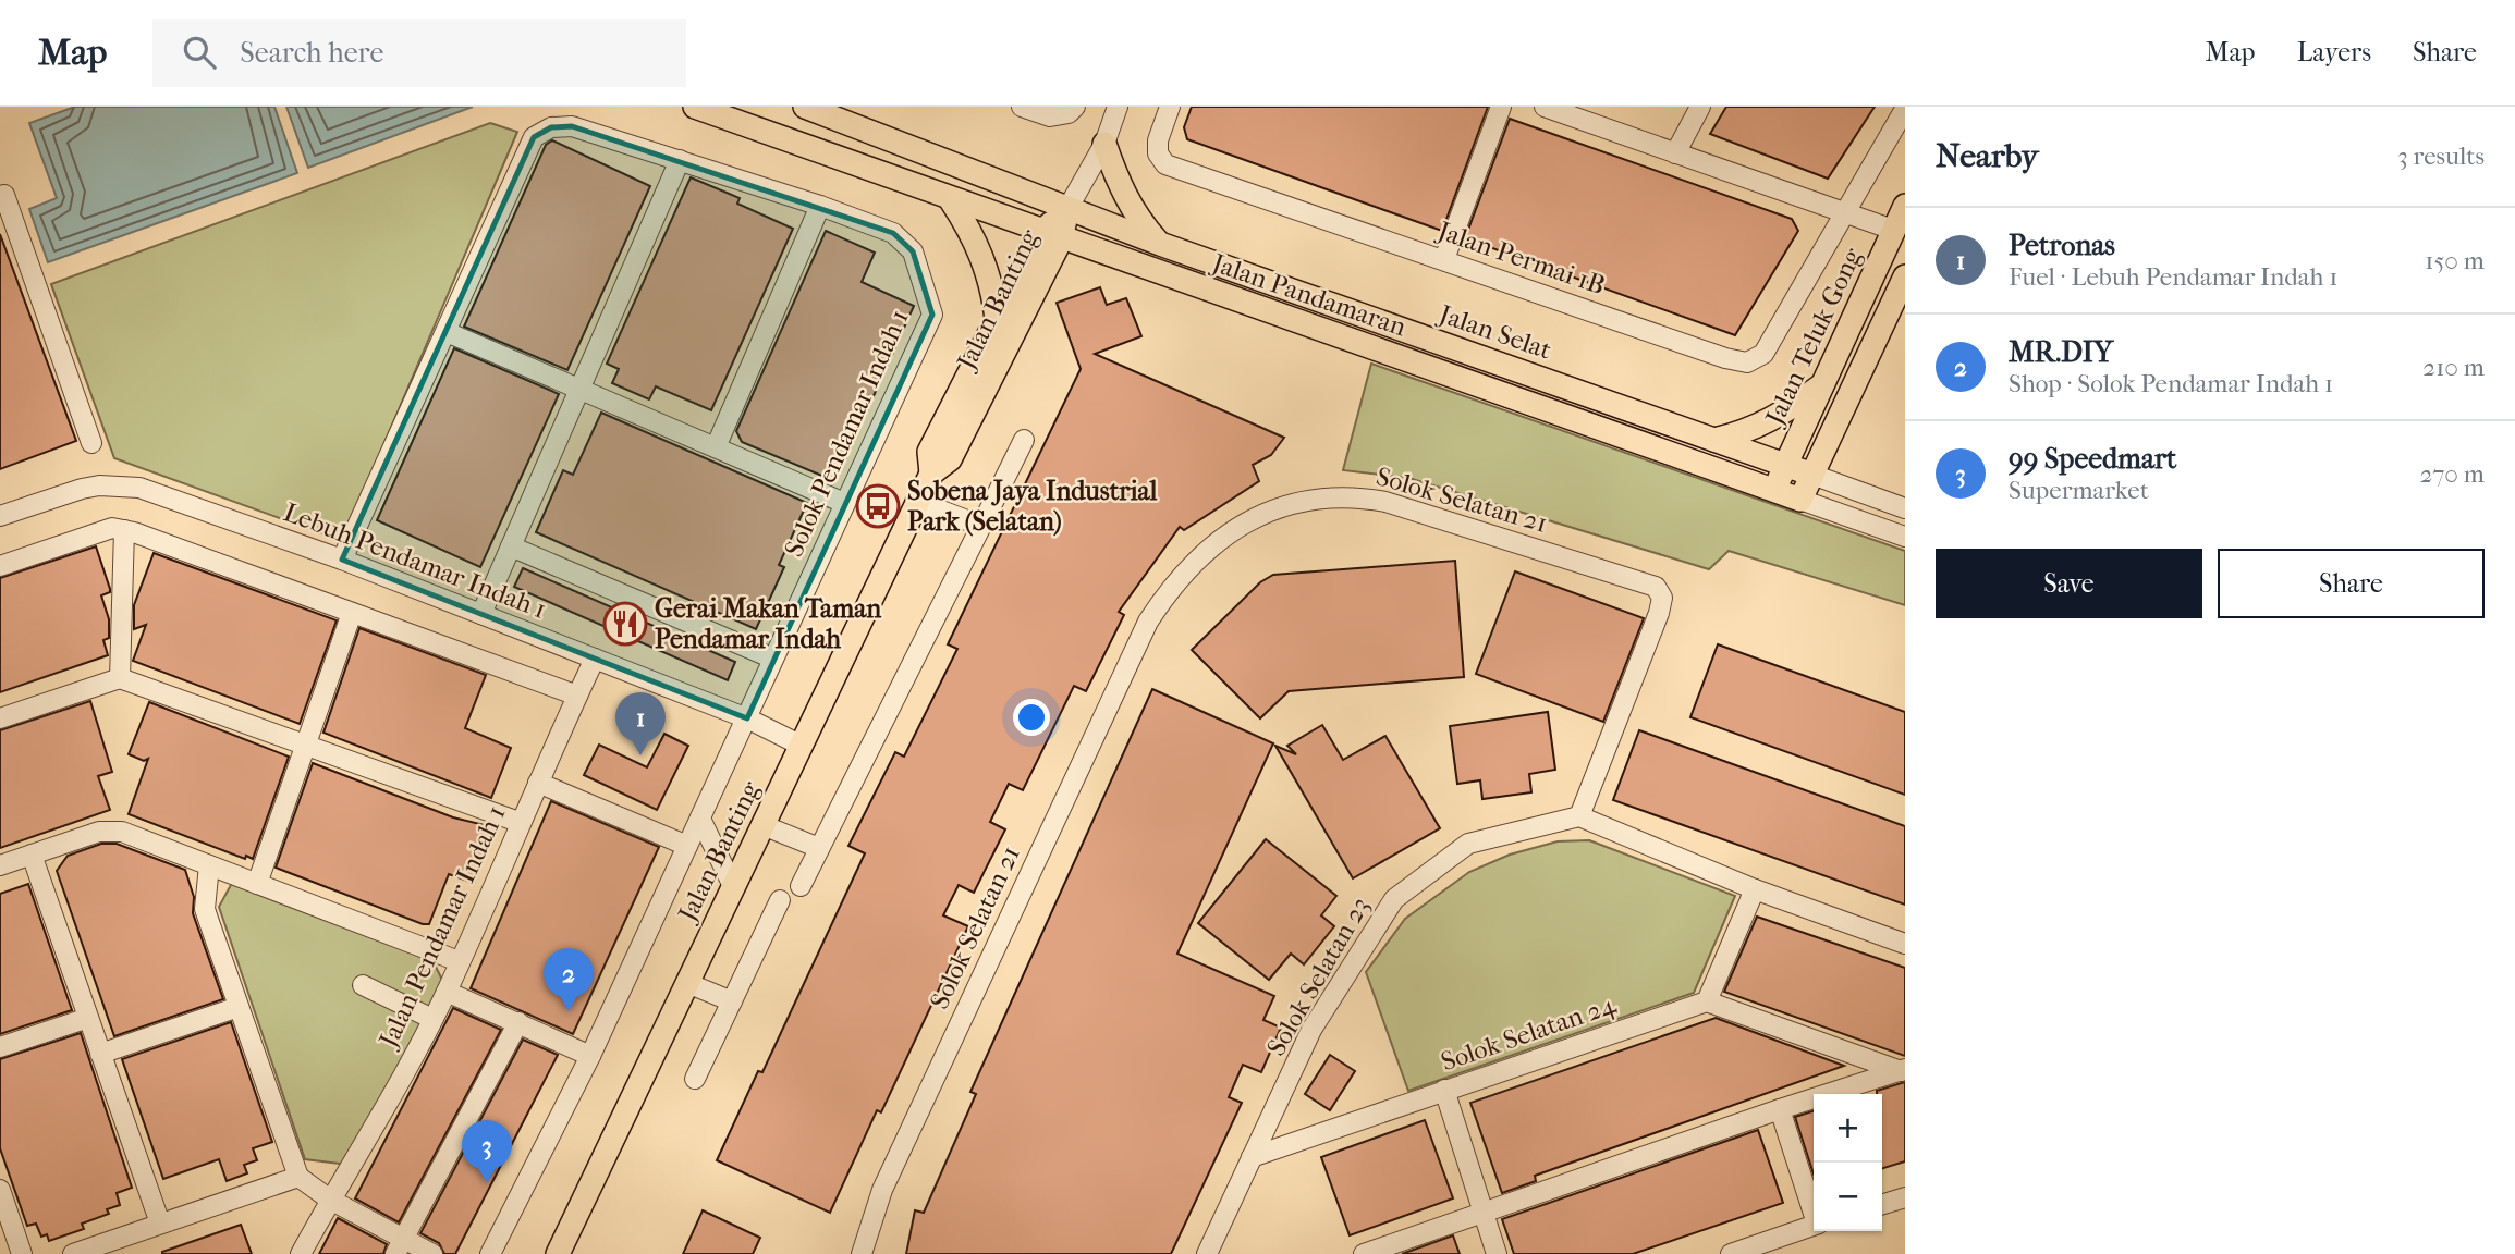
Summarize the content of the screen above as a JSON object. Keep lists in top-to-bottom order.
{
  "streets": {
    "main road": [
      "Jalan Pandamaran",
      "Jalan Banting",
      "Jalan Selat",
      "Jalan Teluk Gong"
    ],
    "street": [
      "Jalan Permai 1B",
      "Solok Pendamar Indah 1",
      "Solok Selatan 21",
      "Lebuh Pendamar Indah 1",
      "Jalan Pendamar Indah 1",
      "Solok Selatan 23",
      "Solok Selatan 24"
    ]
  },
  "crossings": [
    ["Jalan Pandamaran", "Jalan Banting"],
    ["Jalan Pandamaran", "Jalan Teluk Gong"],
    ["Jalan Banting", "Jalan Selat"],
    ["Jalan Banting", "Lebuh Pendamar Indah 1"],
    ["Jalan Selat", "Jalan Teluk Gong"],
    ["Solok Pendamar Indah 1", "Lebuh Pendamar Indah 1"],
    ["Solok Selatan 21", "Solok Selatan 23"],
    ["Lebuh Pendamar Indah 1", "Jalan Pendamar Indah 1"],
    ["Solok Selatan 23", "Solok Selatan 24"]
  ],
  "places": {
    "bus stop": ["Sobena Jaya Industrial Park (Selatan)"],
    "restaurant": ["Gerai Makan Taman Pendamar Indah"]
  },
  "page": {
    "header": "Map",
    "search": "Search here",
    "nav": ["Map", "Layers", "Share"],
    "heading": ["Nearby", "3 results"],
    "list": [
      {
        "mark": "1",
        "name": "Petronas",
        "note": "Fuel · Lebuh Pendamar Indah 1",
        "value": "150 m"
      },
      {
        "mark": "2",
        "name": "MR.DIY",
        "note": "Shop · Solok Pendamar Indah 1",
        "value": "210 m"
      },
      {
        "mark": "3",
        "name": "99 Speedmart",
        "note": "Supermarket",
        "value": "270 m"
      }
    ],
    "buttons": ["Save", "Share"],
    "pins": ["1", "2", "3"],
    "map_buttons": ["+", "−"]
  }
}
